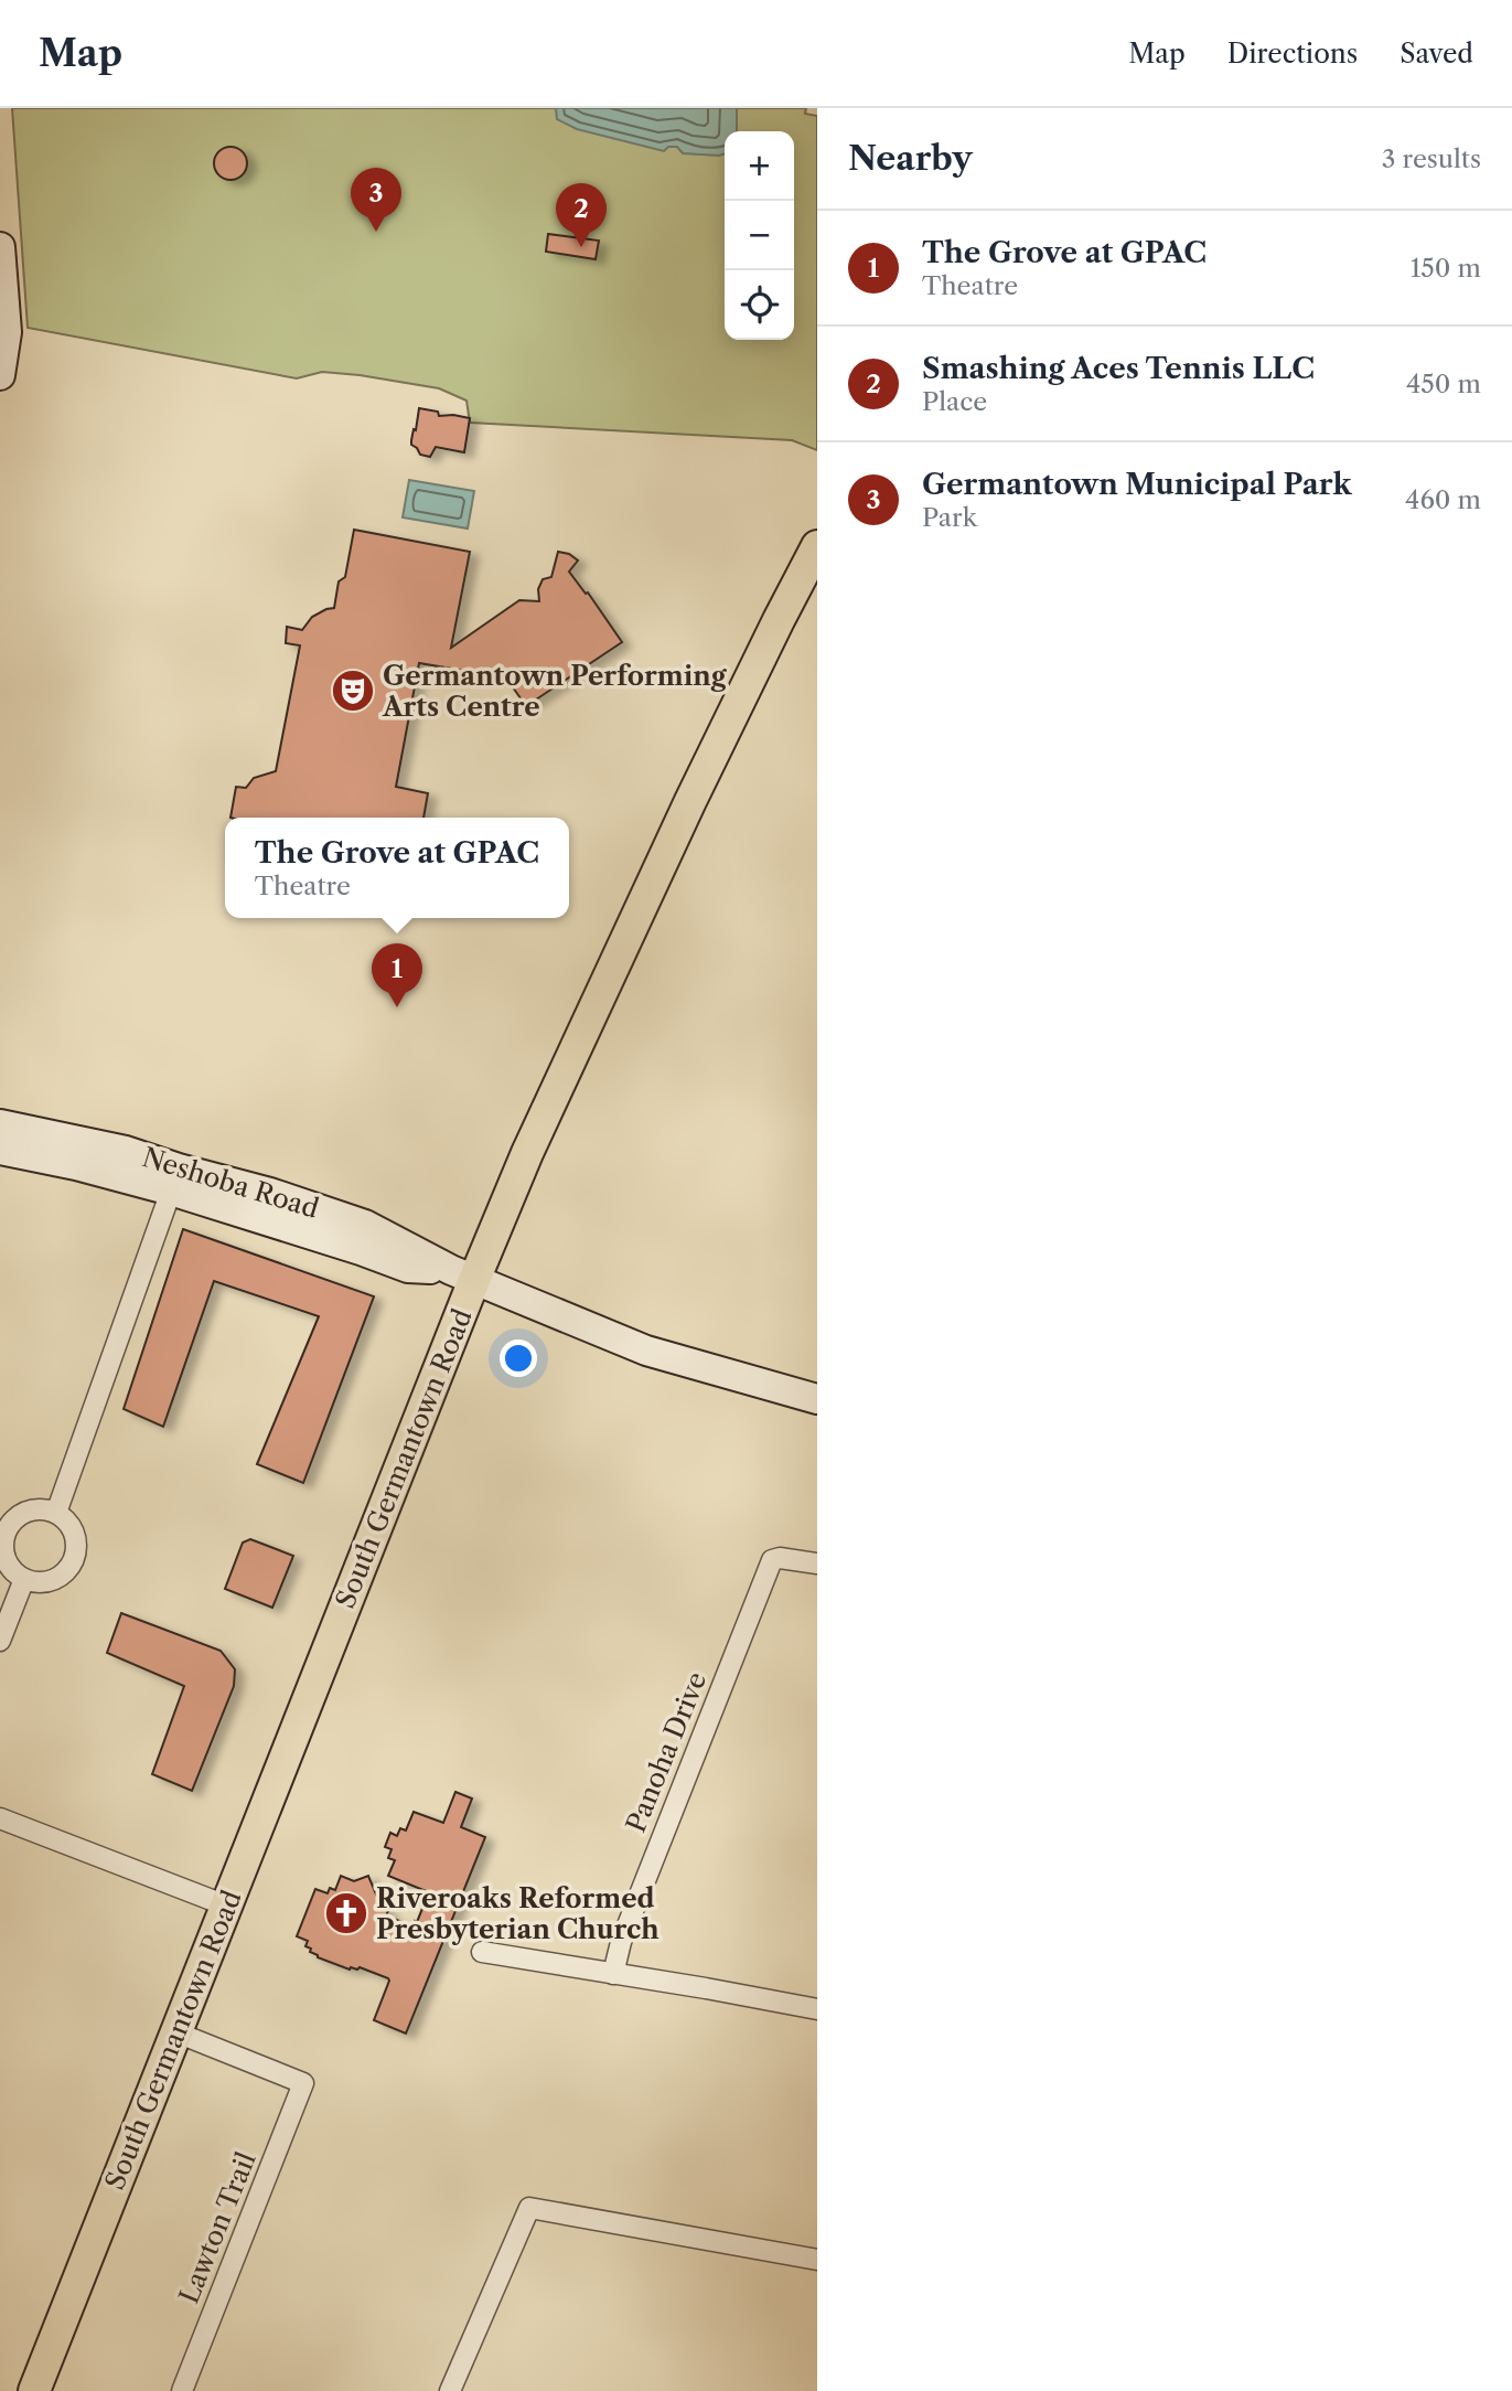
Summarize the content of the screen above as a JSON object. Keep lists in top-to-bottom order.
{
  "streets": {
    "main road": ["South Germantown Road"],
    "street": ["Neshoba Road", "Panoha Drive", "Lawton Trail"]
  },
  "crossings": [
    ["Neshoba Road", "South Germantown Road"],
    ["South Germantown Road", "Lawton Trail"]
  ],
  "places": {
    "theatre": ["Germantown Performing Arts Centre"],
    "church": ["Riveroaks Reformed Presbyterian Church"]
  },
  "page": {
    "header": "Map",
    "nav": ["Map", "Directions", "Saved"],
    "heading": ["Nearby", "3 results"],
    "map_buttons": ["+", "−"],
    "pins": ["3", "2", "1"],
    "list": [
      {
        "mark": "1",
        "name": "The Grove at GPAC",
        "note": "Theatre",
        "value": "150 m"
      },
      {
        "mark": "2",
        "name": "Smashing Aces Tennis LLC",
        "note": "Place",
        "value": "450 m"
      },
      {
        "mark": "3",
        "name": "Germantown Municipal Park",
        "note": "Park",
        "value": "460 m"
      }
    ],
    "popup": ["The Grove at GPAC", "Theatre"]
  }
}
